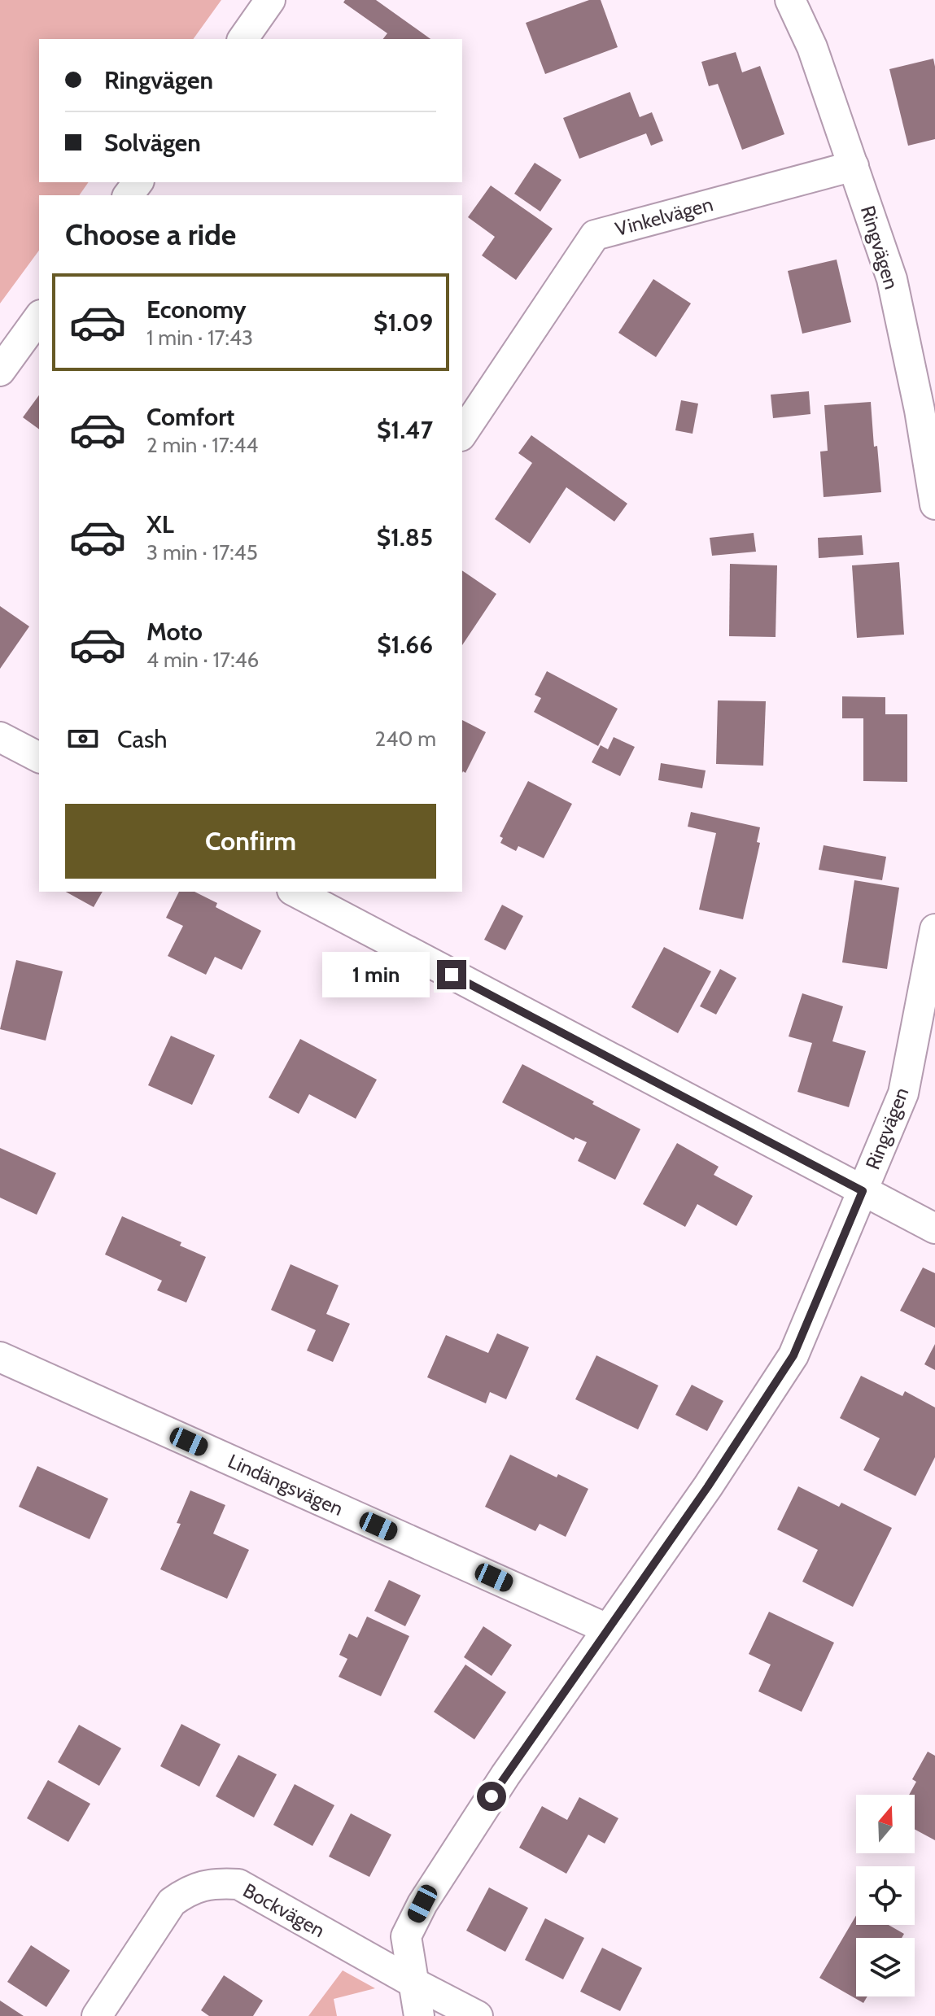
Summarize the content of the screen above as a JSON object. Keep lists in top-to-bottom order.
{
  "streets": {
    "street": [
      "Vinkelvägen",
      "Ringvägen",
      "Lindängsvägen",
      "Bockvägen"
    ]
  },
  "crossings": [
    ["Vinkelvägen", "Ringvägen"],
    ["Ringvägen", "Lindängsvägen"],
    ["Ringvägen", "Bockvägen"]
  ],
  "north": "top",
  "page": {
    "banner": ["Ringvägen", "Solvägen"],
    "heading": "Choose a ride",
    "list": [
      {
        "name": "Economy",
        "note": "1 min · 17:43",
        "value": "$1.09"
      },
      {
        "name": "Comfort",
        "note": "2 min · 17:44",
        "value": "$1.47"
      },
      {
        "name": "XL",
        "note": "3 min · 17:45",
        "value": "$1.85"
      },
      {
        "name": "Moto",
        "note": "4 min · 17:46",
        "value": "$1.66"
      }
    ],
    "pay": ["Cash", "240 m"],
    "buttons": "Confirm",
    "bubble": "1 min"
  }
}
